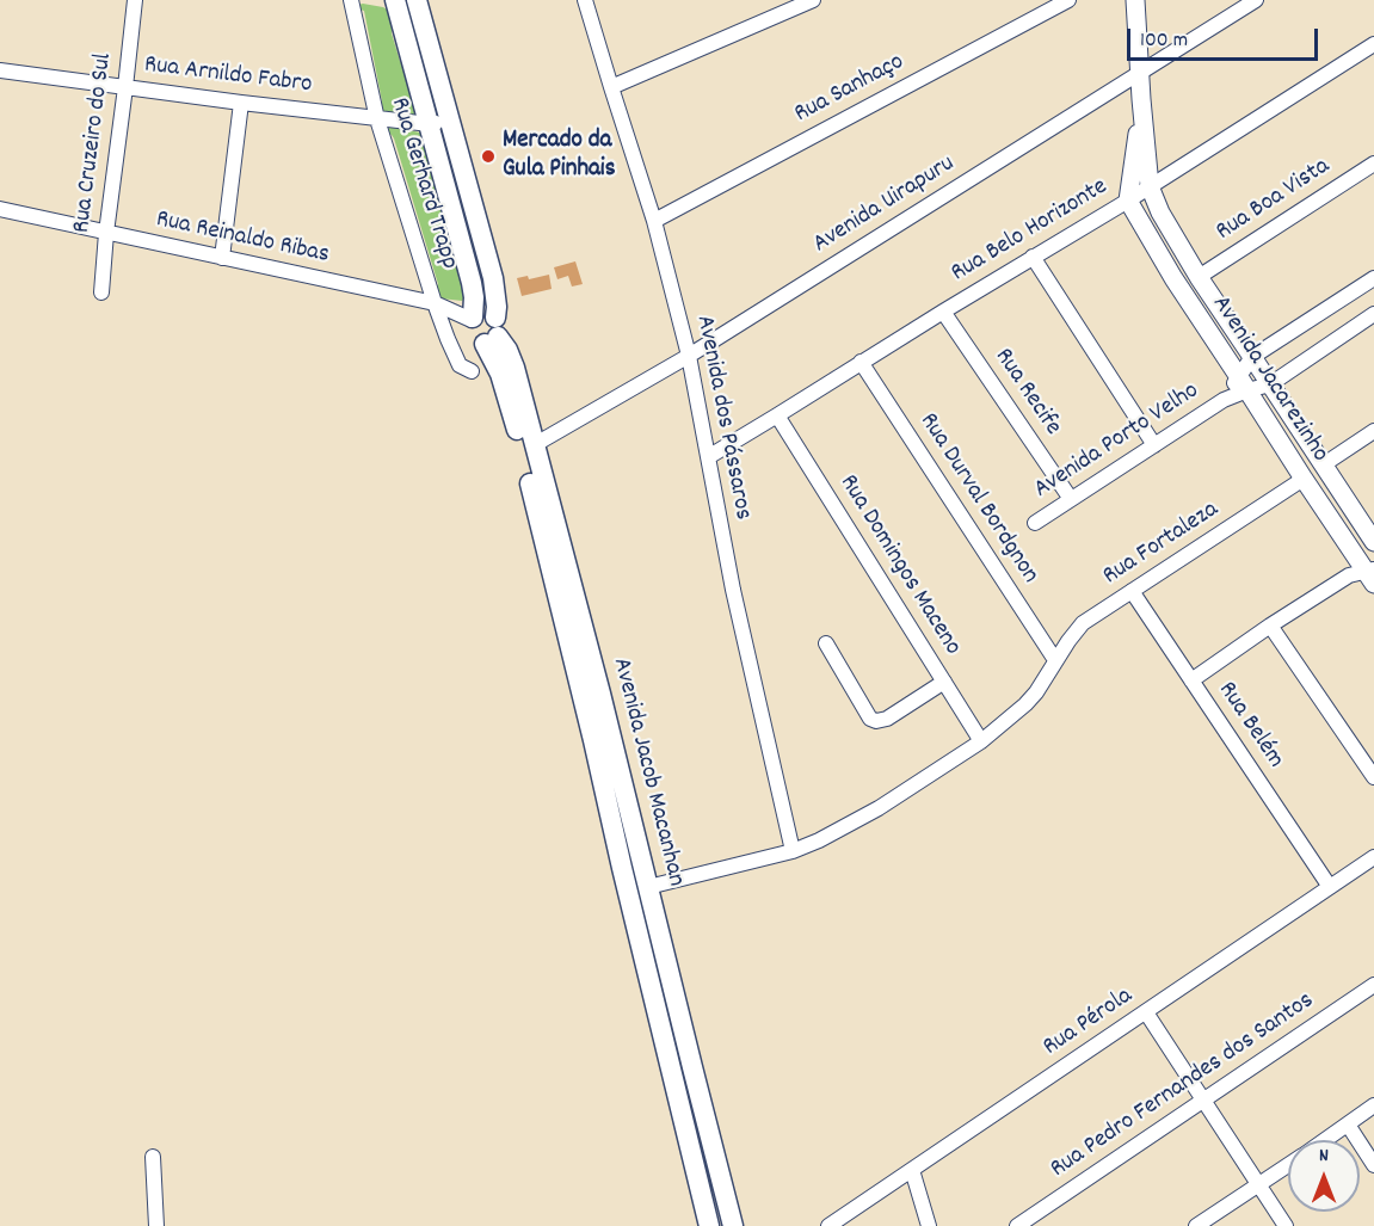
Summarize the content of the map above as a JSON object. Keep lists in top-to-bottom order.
{
  "streets": {
    "main road": ["Avenida Jacob Macanhan"],
    "street": [
      "Rua Arnildo Fabro",
      "Rua Sanhaço",
      "Rua Cruzeiro do Sul",
      "Rua Gerhard Trapp",
      "Rua Boa Vista",
      "Avenida Uirapuru",
      "Rua Belo Horizonte",
      "Rua Reinaldo Ribas",
      "Avenida Jacarezinho",
      "Rua Recife",
      "Avenida dos Pássaros",
      "Avenida Porto Velho",
      "Rua Durval Bordgnon",
      "Rua Fortaleza",
      "Rua Domingos Maceno",
      "Rua Belém",
      "Rua Pérola",
      "Rua Pedro Fernandes dos Santos"
    ]
  },
  "crossings": [
    ["Rua Arnildo Fabro", "Rua Cruzeiro do Sul"],
    ["Rua Arnildo Fabro", "Rua Gerhard Trapp"],
    ["Rua Arnildo Fabro", "Avenida Jacob Macanhan"],
    ["Rua Sanhaço", "Avenida dos Pássaros"],
    ["Rua Cruzeiro do Sul", "Rua Reinaldo Ribas"],
    ["Rua Gerhard Trapp", "Rua Reinaldo Ribas"],
    ["Rua Boa Vista", "Avenida Jacarezinho"],
    ["Avenida Uirapuru", "Avenida dos Pássaros"],
    ["Avenida Uirapuru", "Avenida Jacob Macanhan"],
    ["Rua Belo Horizonte", "Avenida Jacarezinho"],
    ["Rua Belo Horizonte", "Rua Recife"],
    ["Rua Belo Horizonte", "Avenida dos Pássaros"],
    ["Rua Belo Horizonte", "Rua Durval Bordgnon"],
    ["Rua Belo Horizonte", "Rua Domingos Maceno"],
    ["Rua Reinaldo Ribas", "Avenida Jacob Macanhan"],
    ["Avenida Jacarezinho", "Avenida Porto Velho"],
    ["Avenida Jacarezinho", "Rua Fortaleza"],
    ["Rua Recife", "Avenida Porto Velho"],
    ["Avenida dos Pássaros", "Rua Fortaleza"],
    ["Rua Durval Bordgnon", "Rua Fortaleza"],
    ["Rua Fortaleza", "Rua Domingos Maceno"],
    ["Rua Fortaleza", "Rua Belém"],
    ["Rua Fortaleza", "Avenida Jacob Macanhan"],
    ["Rua Belém", "Rua Pérola"]
  ],
  "places": ["Mercado da Gula Pinhais"],
  "scale_bar": "100 m",
  "north": "top"
}
